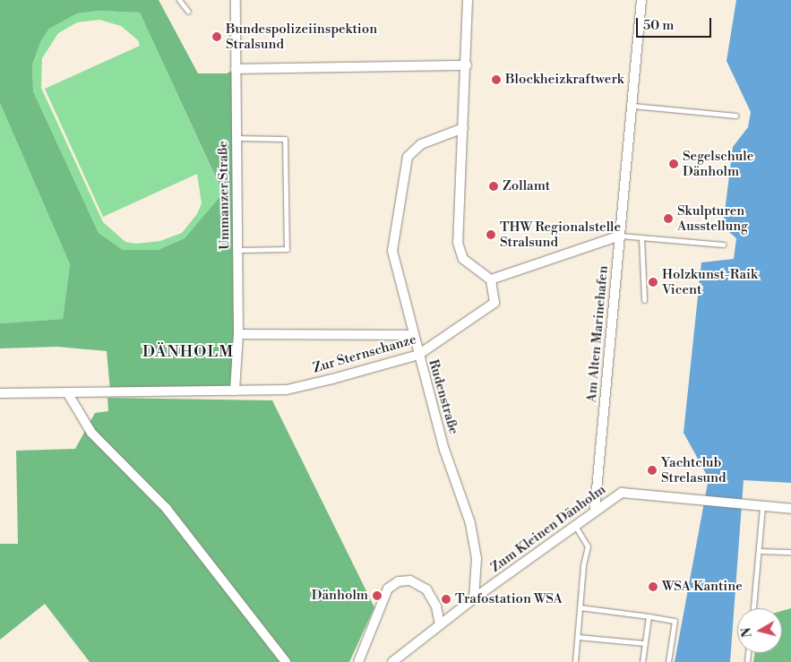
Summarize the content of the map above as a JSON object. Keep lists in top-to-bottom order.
{
  "streets": {
    "street": [
      "Ummanzer Straße",
      "Am Alten Marinehafen",
      "Zur Sternschanze",
      "Rudenstraße",
      "Zum Kleinen Dänholm"
    ]
  },
  "crossings": [
    ["Ummanzer Straße", "Zur Sternschanze"],
    ["Am Alten Marinehafen", "Zum Kleinen Dänholm"],
    ["Zur Sternschanze", "Rudenstraße"],
    ["Rudenstraße", "Zum Kleinen Dänholm"]
  ],
  "districts": ["DÄNHOLM"],
  "places": [
    "Bundespolizeiinspektion Stralsund",
    "Blockheizkraftwerk",
    "Segelschule Dänholm",
    "Zollamt",
    "Skulpturen Ausstellung",
    "THW Regionalstelle Stralsund",
    "Holzkunst-Raik Vicent",
    "Yachtclub Strelasund",
    "WSA Kantine",
    "Dänholm",
    "Trafostation WSA"
  ],
  "scale_bar": "50 m",
  "north": "left"
}
